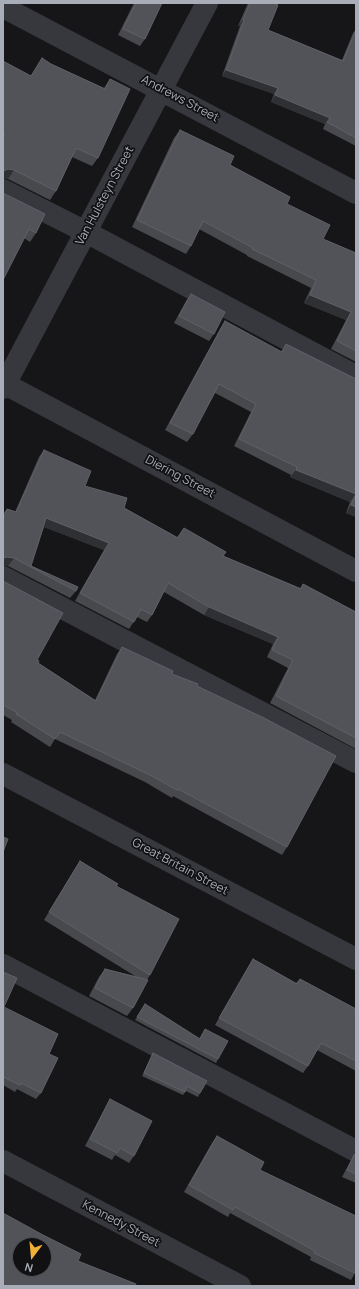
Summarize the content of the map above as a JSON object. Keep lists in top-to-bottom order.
{
  "streets": {
    "street": [
      "Andrews Street",
      "Van Hulsteyn Street",
      "Diering Street",
      "Great Britain Street",
      "Kennedy Street"
    ]
  },
  "crossings": [
    ["Andrews Street", "Van Hulsteyn Street"],
    ["Van Hulsteyn Street", "Diering Street"]
  ],
  "north": "bottom"
}
